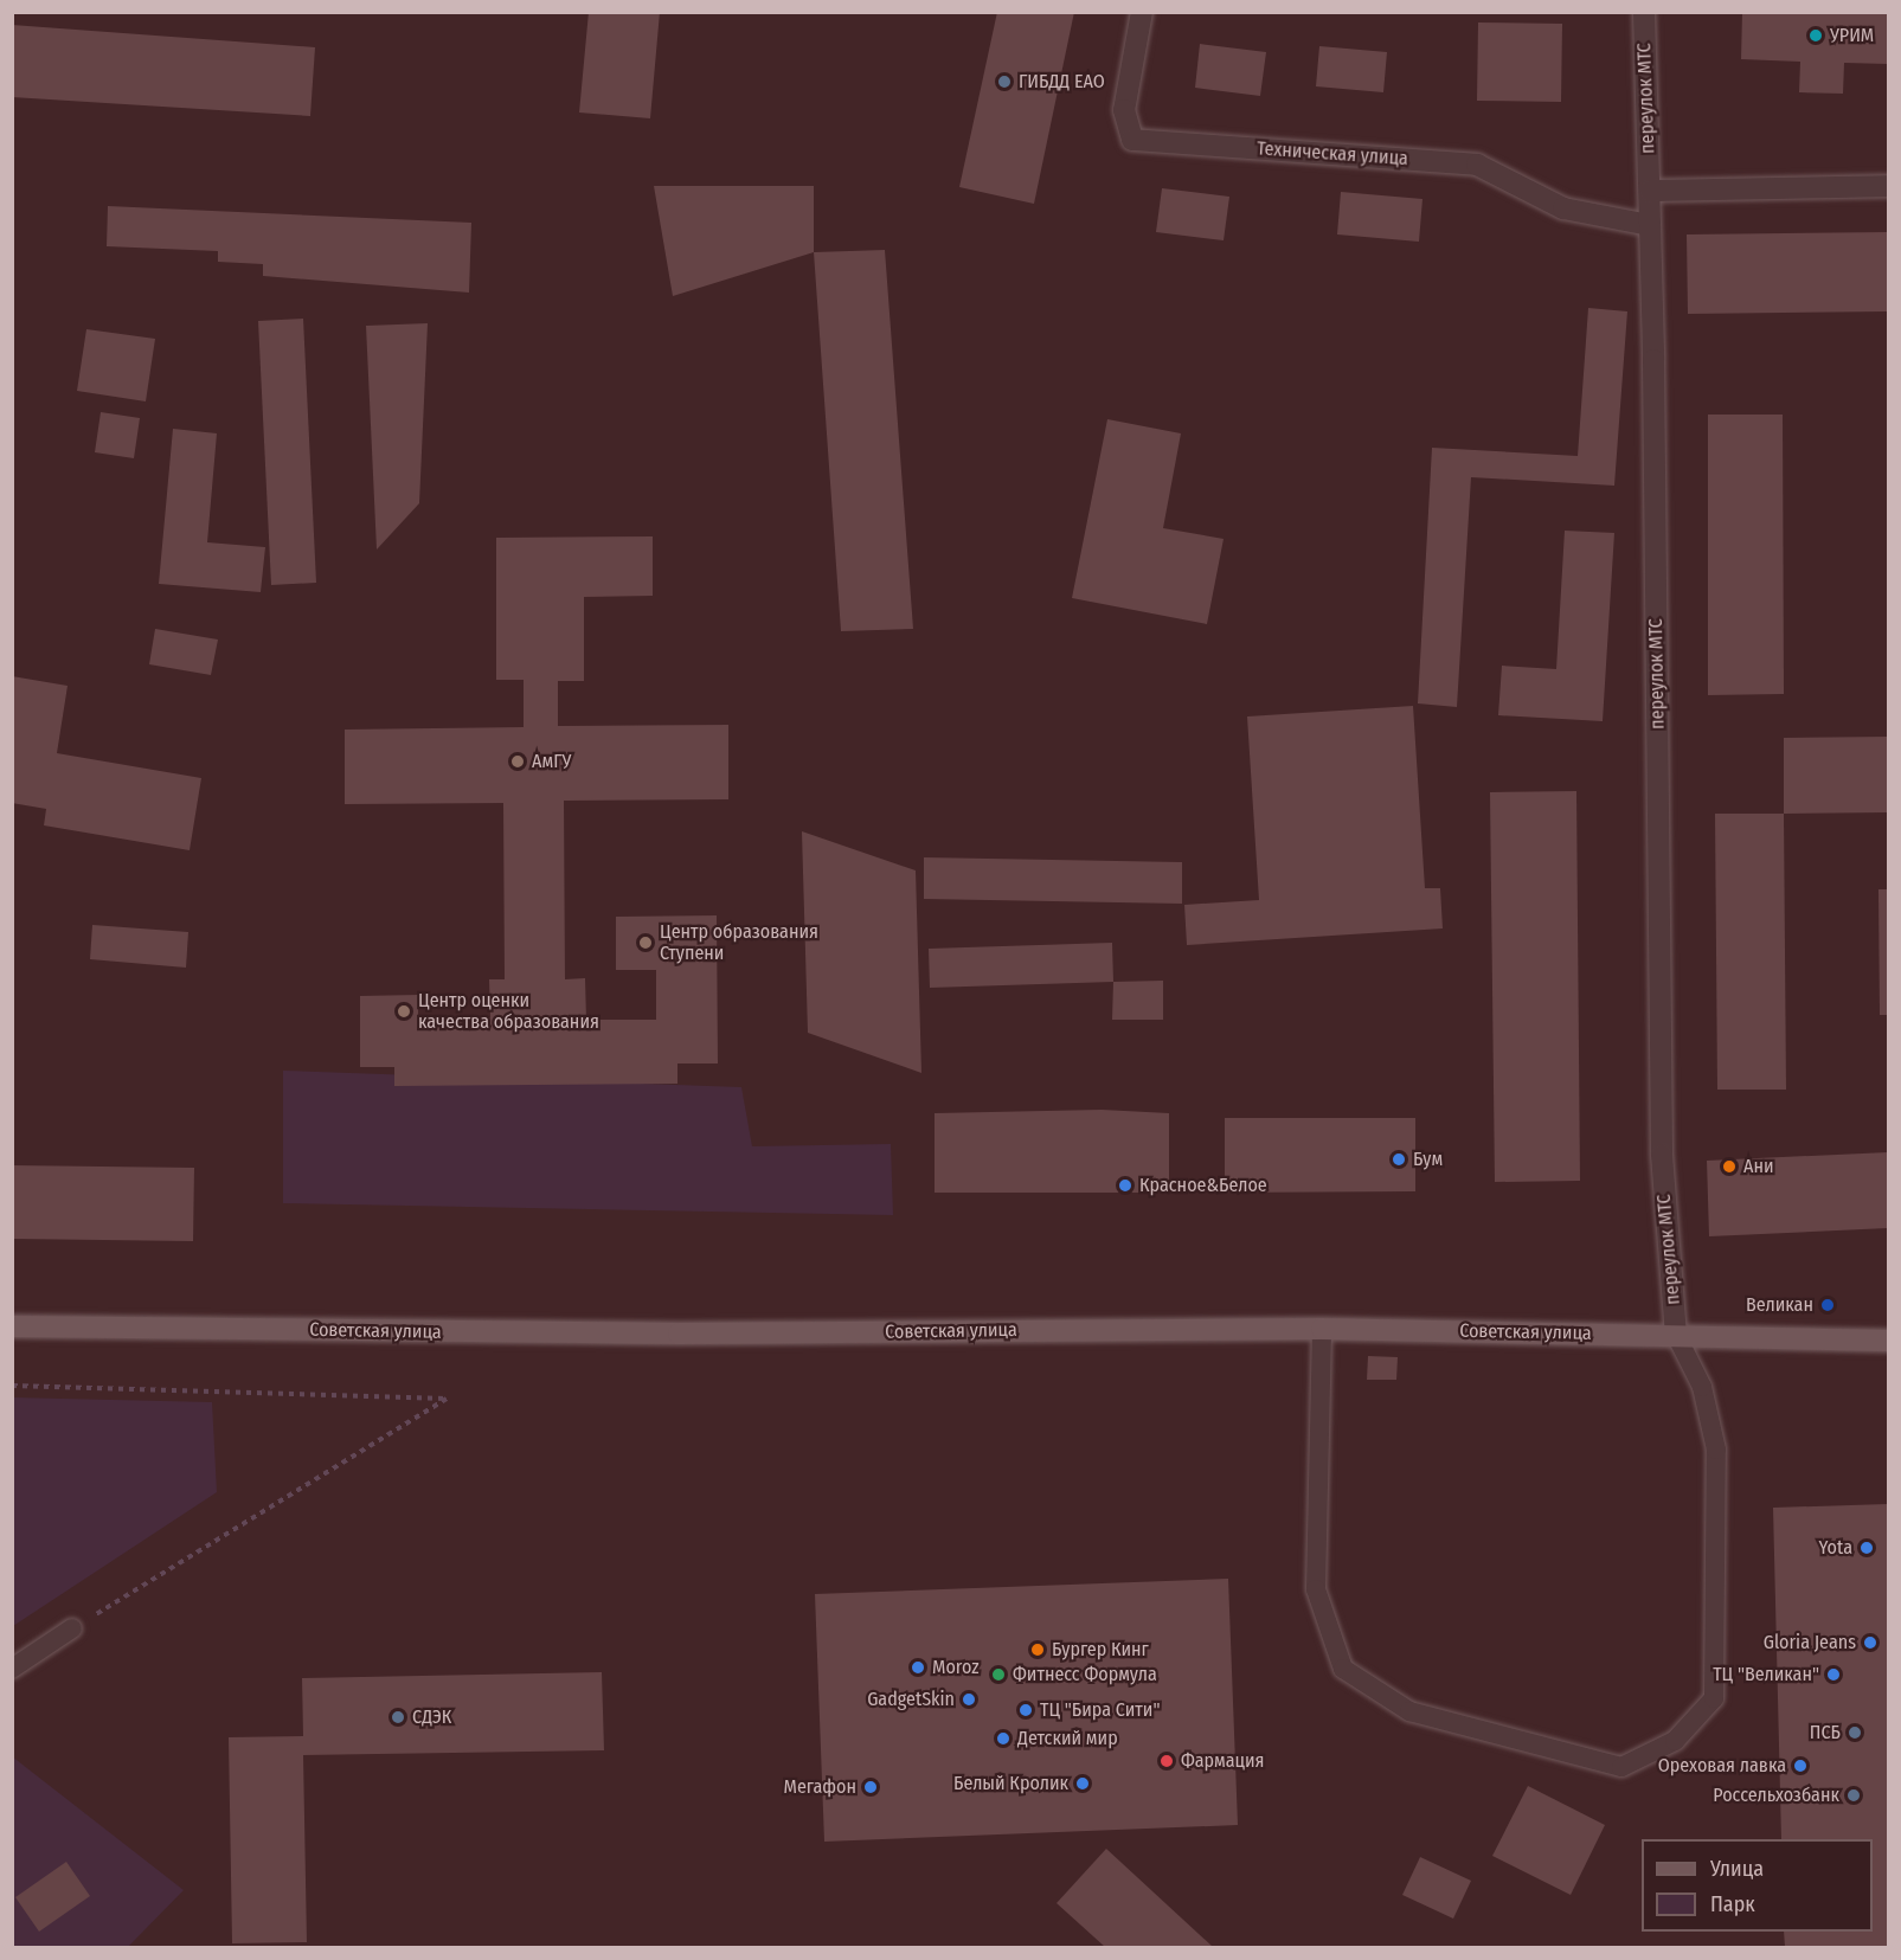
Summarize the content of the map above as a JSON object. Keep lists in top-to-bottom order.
{
  "streets": {
    "main road": ["Советская улица"],
    "street": ["переулок МТС", "Техническая улица"]
  },
  "crossings": [
    ["переулок МТС", "Техническая улица"],
    ["переулок МТС", "Советская улица"]
  ],
  "places": [
    "УРИМ",
    "ГИБДД ЕАО",
    "АмГУ",
    "Центр образования Ступени",
    "Центр оценки качества образования",
    "Бум",
    "Ани",
    "Красное&Белое",
    "Великан",
    "Yota",
    "Gloria Jeans",
    "Бургер Кинг",
    "Moroz",
    "Фитнесс Формула",
    "ТЦ \"Великан\"",
    "GadgetSkin",
    "ТЦ \"Бира Сити\"",
    "СДЭК",
    "ПСБ",
    "Детский мир",
    "Фармация",
    "Ореховая лавка",
    "Белый Кролик",
    "Мегафон",
    "Россельхозбанк"
  ],
  "legend": ["Улица", "Парк"]
}
